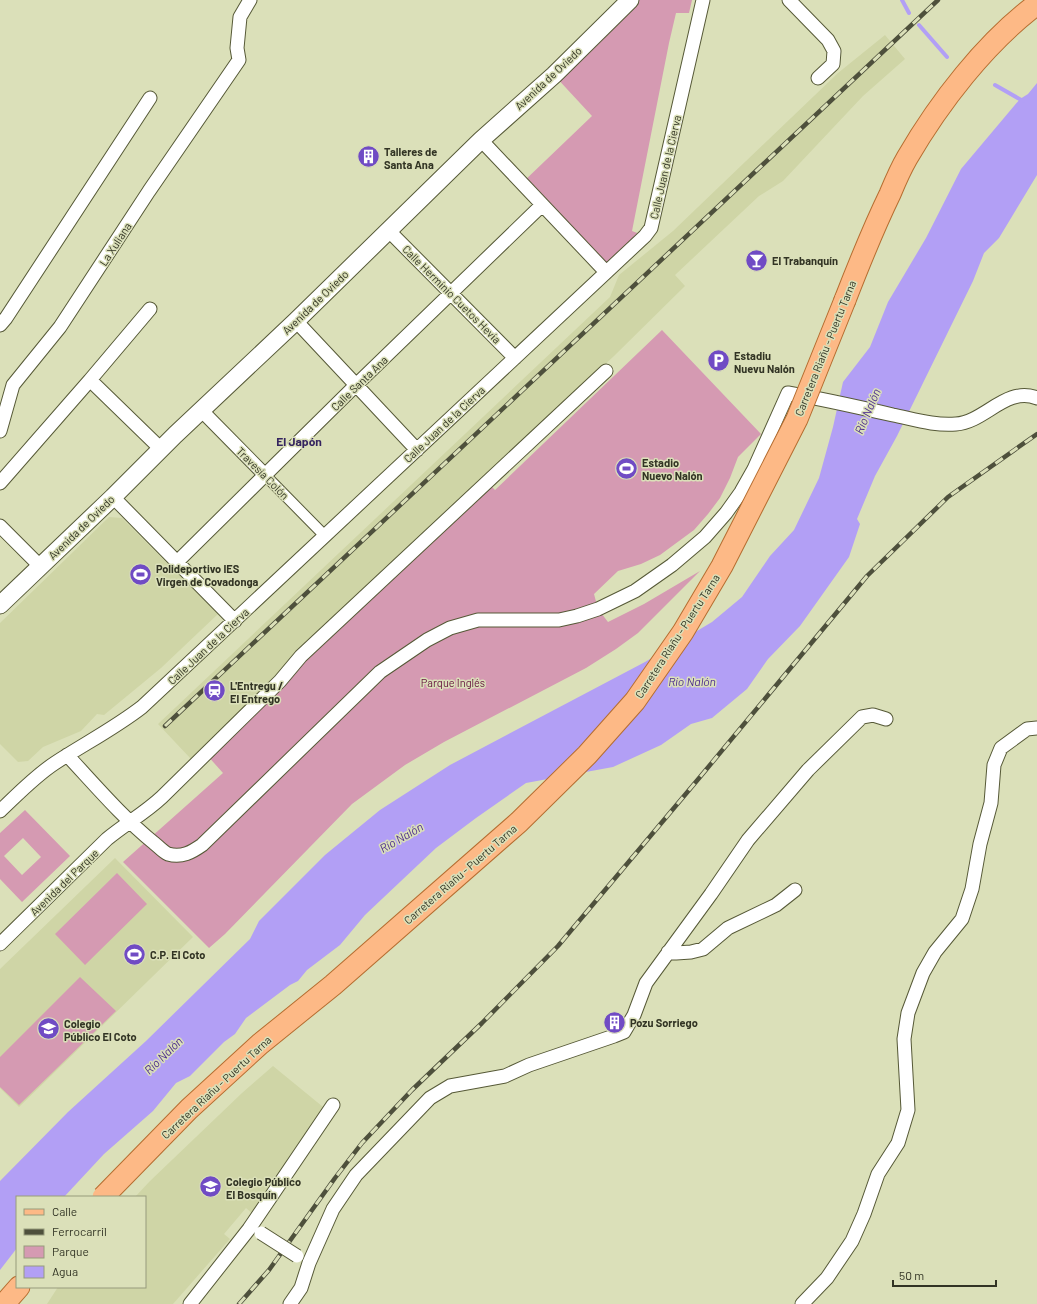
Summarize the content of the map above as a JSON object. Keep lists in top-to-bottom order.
{
  "streets": {
    "main road": ["Carretera Riañu - Puertu Tarna"],
    "street": [
      "Avenida de Oviedo",
      "Calle Juan de la Cierva",
      "La Xuliana",
      "Calle Herminio Cuetos Hevia",
      "Calle Santa Ana",
      "Travesía Colón",
      "Avenida del Parque"
    ]
  },
  "crossings": [
    ["Avenida de Oviedo", "Calle Herminio Cuetos Hevia"],
    ["Avenida de Oviedo", "Travesía Colón"],
    ["Calle Juan de la Cierva", "Calle Herminio Cuetos Hevia"],
    ["Calle Juan de la Cierva", "Travesía Colón"],
    ["Calle Herminio Cuetos Hevia", "Calle Santa Ana"],
    ["Calle Santa Ana", "Travesía Colón"]
  ],
  "districts": ["El Japón"],
  "water": ["Río Nalón"],
  "parks": ["Parque Inglés"],
  "places": {
    "building": ["Talleres de Santa Ana", "Pozu Sorriego"],
    "bar": ["El Trabanquín"],
    "parking": ["Estadiu Nuevu Nalón"],
    "sports": ["Estadio Nuevo Nalón", "Polideportivo IES Virgen de Covadonga", "C.P. El Coto"],
    "station": ["L'Entregu / El Entrego"],
    "school or university": ["Colegio Público El Coto", "Colegio Público El Bosquín"]
  },
  "legend": [
    "Calle",
    "Ferrocarril",
    "Parque",
    "Agua"
  ],
  "scale_bar": "50 m"
}
